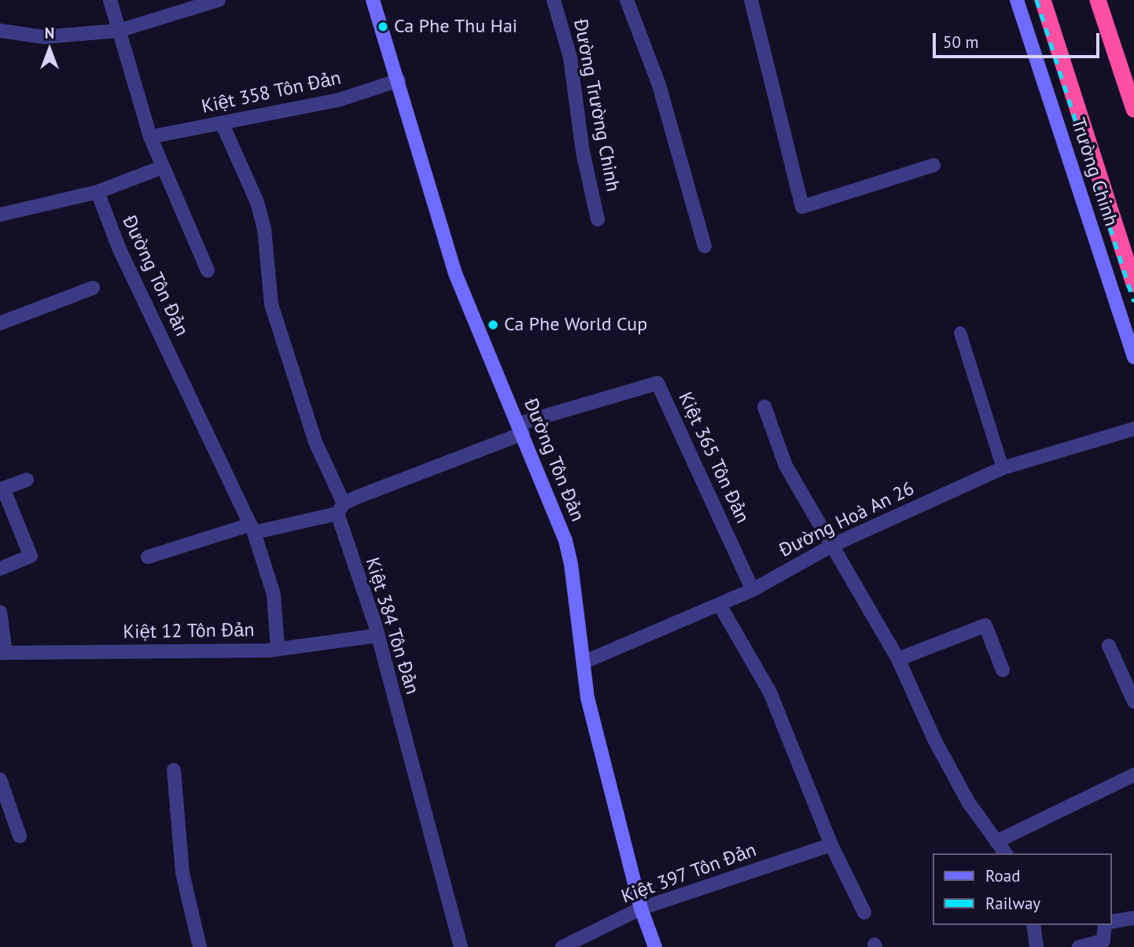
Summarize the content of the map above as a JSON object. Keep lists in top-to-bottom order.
{
  "streets": {
    "street": [
      "Kiệt 358 Tôn Đản",
      "Đường Trường Chinh",
      "Trường Chinh",
      "Đường Tôn Đản",
      "Kiệt 365 Tôn Đản",
      "Đường Hoà An 26",
      "Kiệt 384 Tôn Đản",
      "Kiệt 12 Tôn Đản",
      "Kiệt 397 Tôn Đản"
    ]
  },
  "crossings": [
    ["Kiệt 358 Tôn Đản", "Đường Tôn Đản"],
    ["Đường Tôn Đản", "Kiệt 365 Tôn Đản"],
    ["Đường Tôn Đản", "Đường Hoà An 26"],
    ["Đường Tôn Đản", "Kiệt 12 Tôn Đản"],
    ["Đường Tôn Đản", "Kiệt 397 Tôn Đản"],
    ["Kiệt 365 Tôn Đản", "Đường Hoà An 26"],
    ["Kiệt 384 Tôn Đản", "Kiệt 12 Tôn Đản"]
  ],
  "places": ["Ca Phe Thu Hai", "Ca Phe World Cup"],
  "legend": ["Road", "Railway"],
  "scale_bar": "50 m",
  "north": "top"
}
